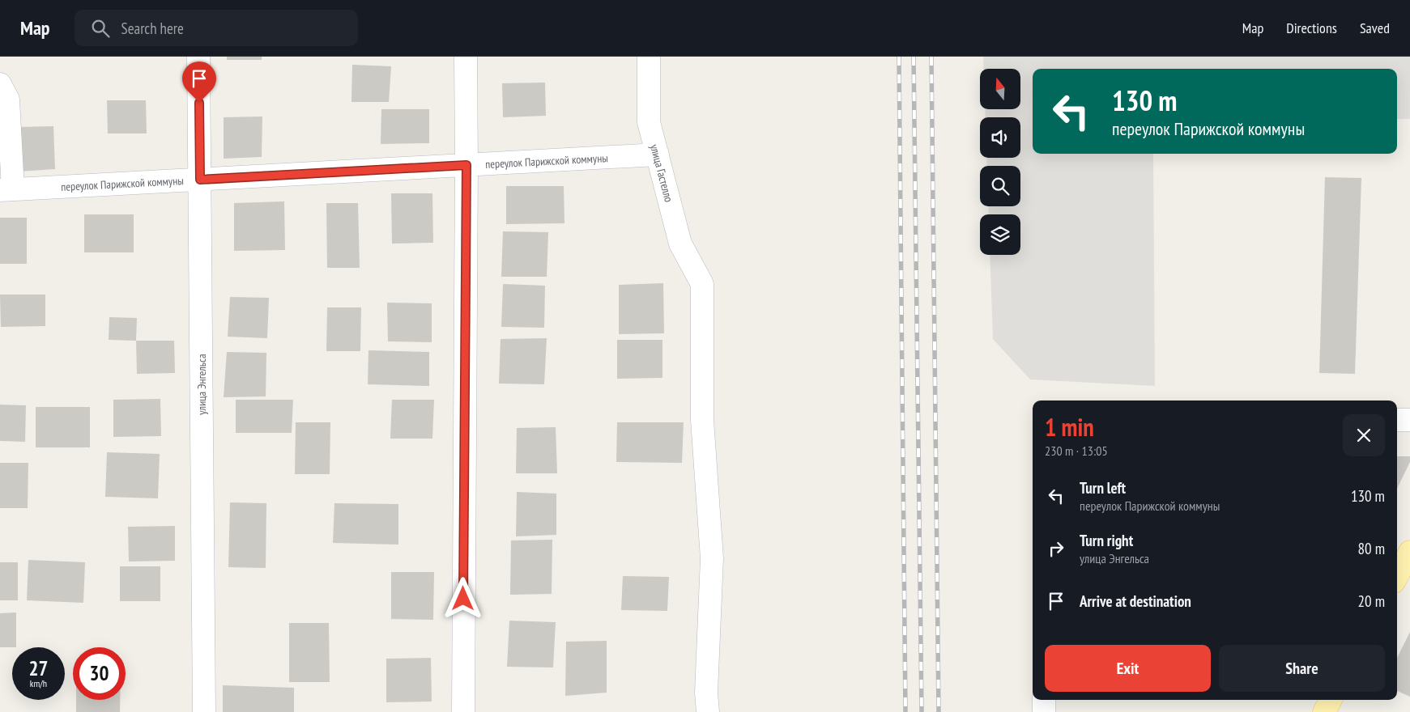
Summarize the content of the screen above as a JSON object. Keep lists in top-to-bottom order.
{
  "streets": {
    "street": ["переулок Парижской коммуны", "улица Гастелло", "улица Энгельса"]
  },
  "crossings": [
    ["переулок Парижской коммуны", "улица Гастелло"],
    ["переулок Парижской коммуны", "улица Энгельса"]
  ],
  "north": "top",
  "page": {
    "header": "Map",
    "search": "Search here",
    "nav": ["Map", "Directions", "Saved"],
    "turn": ["130 m", "переулок Парижской коммуны"],
    "heading": ["1 min", "230 m · 13:05"],
    "list": [
      {
        "name": "Turn left",
        "note": "переулок Парижской коммуны",
        "value": "130 m"
      },
      {
        "name": "Turn right",
        "note": "улица Энгельса",
        "value": "80 m"
      },
      {
        "name": "Arrive at destination",
        "value": "20 m"
      }
    ],
    "buttons": ["Exit", "Share"],
    "speed": "27 km/h",
    "limit": "30"
  }
}
